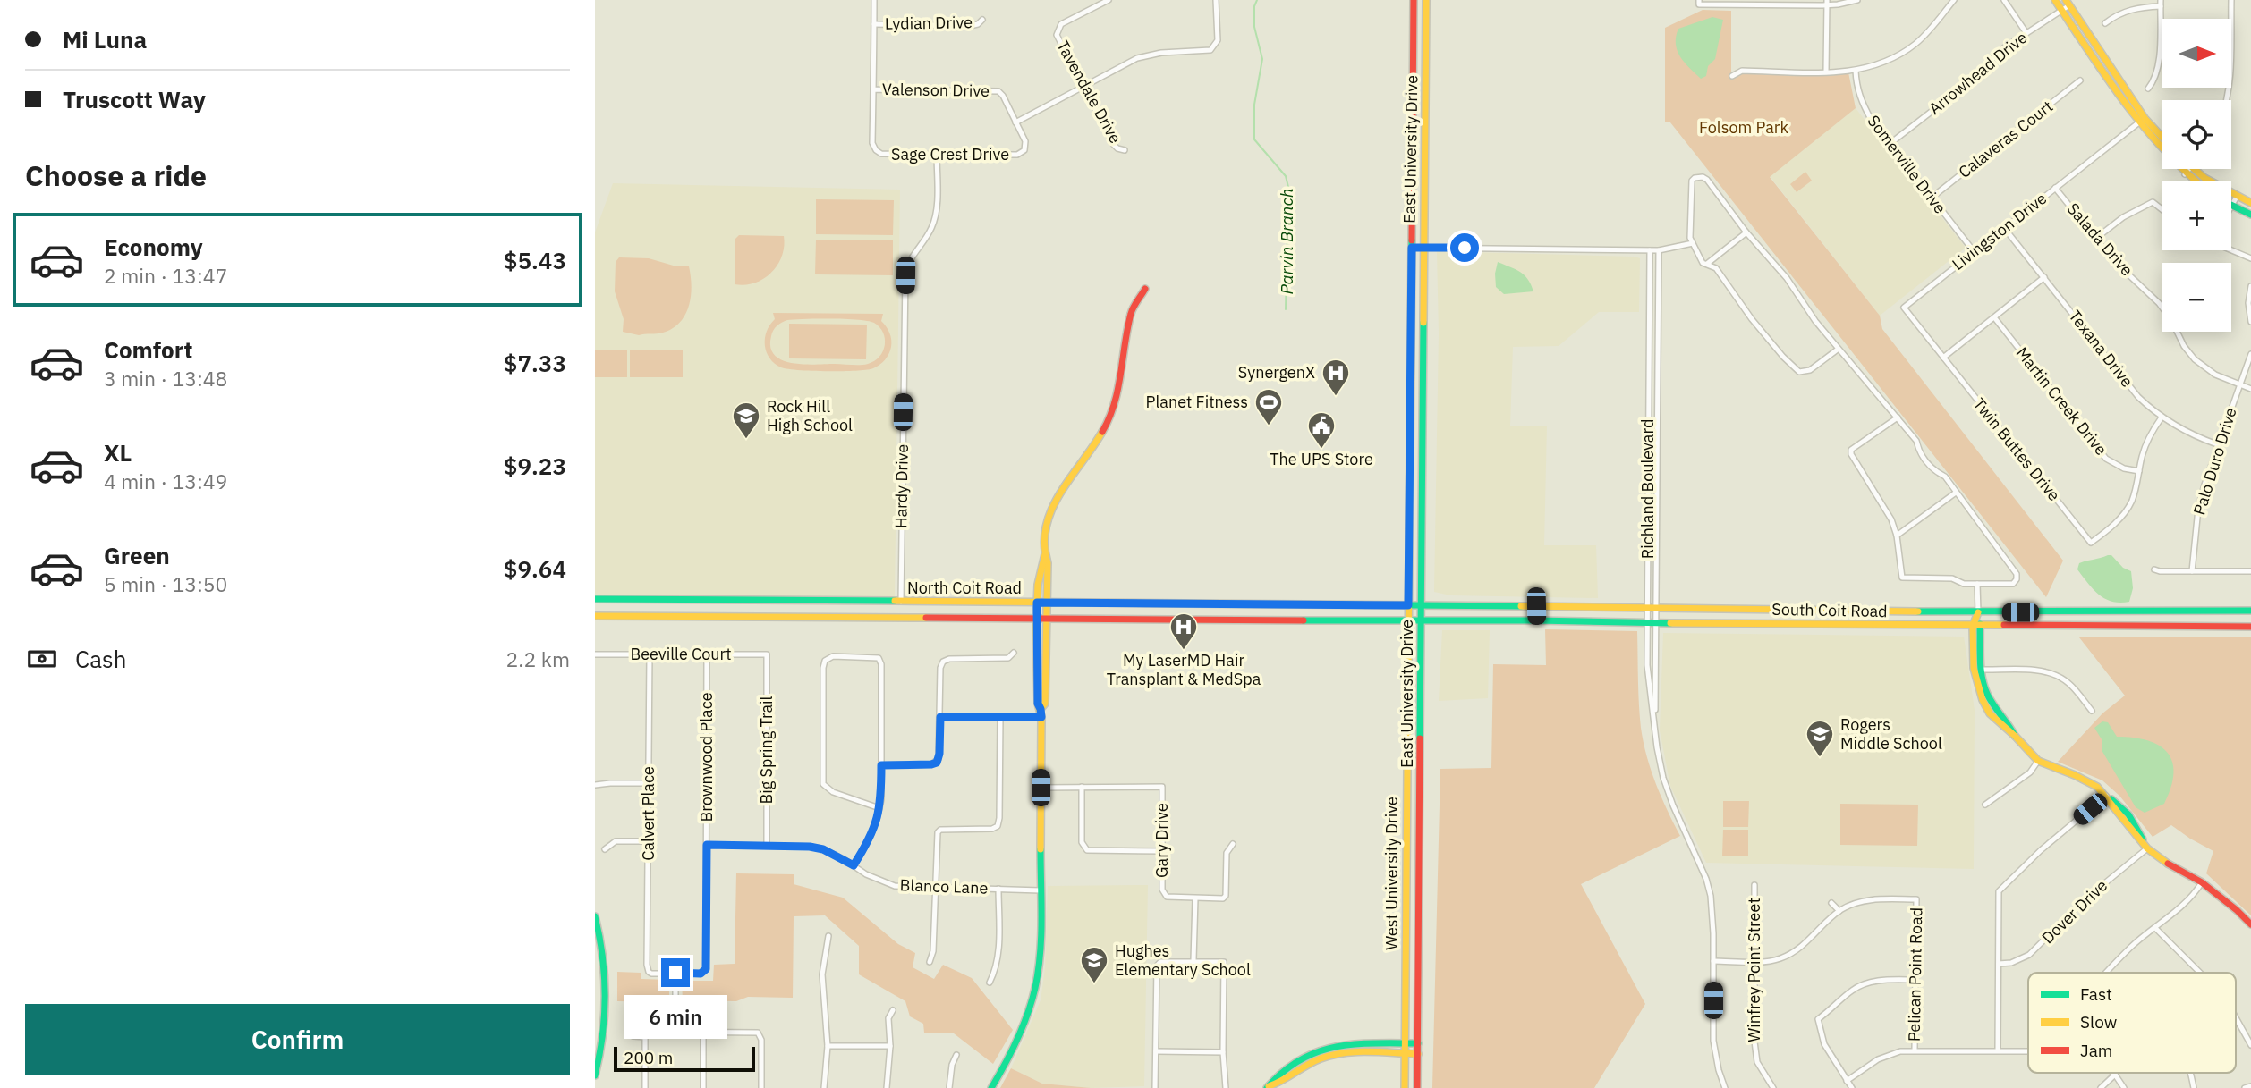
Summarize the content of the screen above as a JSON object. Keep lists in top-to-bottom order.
{
  "streets": {
    "main road": [
      "East University Drive",
      "North Coit Road",
      "South Coit Road",
      "West University Drive"
    ],
    "street": [
      "Lydian Drive",
      "Arrowhead Drive",
      "Valenson Drive",
      "Tavendale Drive",
      "Calaveras Court",
      "Sage Crest Drive",
      "Somerville Drive",
      "Livingston Drive",
      "Salada Drive",
      "Texana Drive",
      "Martin Creek Drive",
      "Twin Buttes Drive",
      "Palo Duro Drive",
      "Hardy Drive",
      "Richland Boulevard",
      "Beeville Court",
      "Big Spring Trail",
      "Brownwood Place",
      "Calvert Place",
      "Gary Drive",
      "Blanco Lane",
      "Dover Drive",
      "Winfrey Point Street",
      "Pelican Point Road"
    ]
  },
  "crossings": [
    ["Arrowhead Drive", "Somerville Drive"],
    ["Valenson Drive", "Sage Crest Drive"],
    ["Calaveras Court", "Somerville Drive"],
    ["East University Drive", "South Coit Road"],
    ["Sage Crest Drive", "Hardy Drive"],
    ["Somerville Drive", "Livingston Drive"],
    ["Livingston Drive", "Salada Drive"],
    ["Livingston Drive", "Texana Drive"],
    ["Livingston Drive", "Twin Buttes Drive"],
    ["Salada Drive", "Palo Duro Drive"],
    ["Texana Drive", "Palo Duro Drive"],
    ["Martin Creek Drive", "Twin Buttes Drive"],
    ["Hardy Drive", "North Coit Road"],
    ["Richland Boulevard", "South Coit Road"],
    ["North Coit Road", "South Coit Road"],
    ["North Coit Road", "West University Drive"],
    ["South Coit Road", "West University Drive"],
    ["Beeville Court", "Big Spring Trail"],
    ["Beeville Court", "Brownwood Place"],
    ["Beeville Court", "Calvert Place"],
    ["Big Spring Trail", "Blanco Lane"],
    ["Brownwood Place", "Calvert Place"],
    ["Brownwood Place", "Blanco Lane"]
  ],
  "water": ["Parvin Branch"],
  "parks": ["Folsom Park"],
  "places": {
    "hospital": ["SynergenX", "My LaserMD Hair Transplant & MedSpa"],
    "sports": ["Planet Fitness"],
    "school or university": ["Rock Hill High School", "Rogers Middle School", "Hughes Elementary School"],
    "public building": ["The UPS Store"]
  },
  "legend": ["Fast", "Slow", "Jam"],
  "scale_bar": "200 m",
  "north": "right",
  "page": {
    "banner": ["Mi Luna", "Truscott Way"],
    "map_buttons": ["+", "−"],
    "heading": "Choose a ride",
    "list": [
      {
        "name": "Economy",
        "note": "2 min · 13:47",
        "value": "$5.43"
      },
      {
        "name": "Comfort",
        "note": "3 min · 13:48",
        "value": "$7.33"
      },
      {
        "name": "XL",
        "note": "4 min · 13:49",
        "value": "$9.23"
      },
      {
        "name": "Green",
        "note": "5 min · 13:50",
        "value": "$9.64"
      }
    ],
    "pay": ["Cash", "2.2 km"],
    "buttons": "Confirm",
    "bubble": "6 min",
    "scale": "200 m"
  }
}
